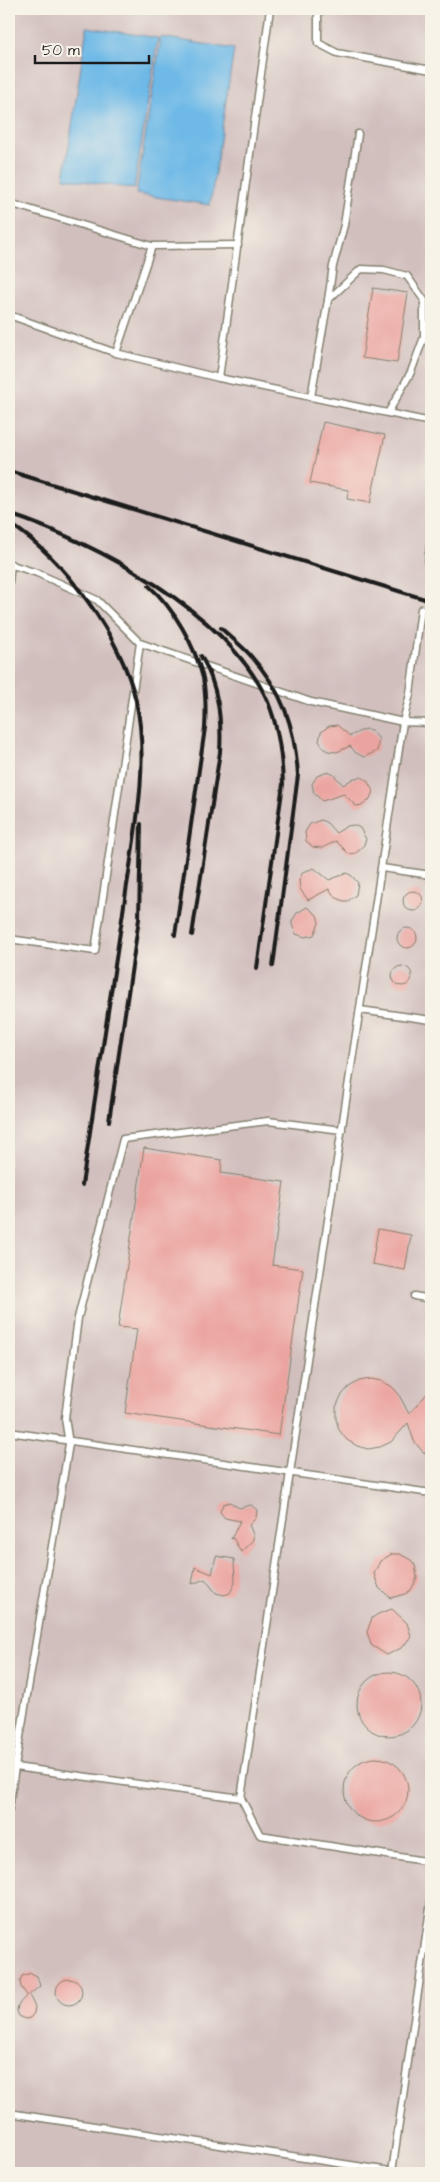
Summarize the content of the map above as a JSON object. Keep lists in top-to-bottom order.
{
  "scale_bar": "50 m"
}
